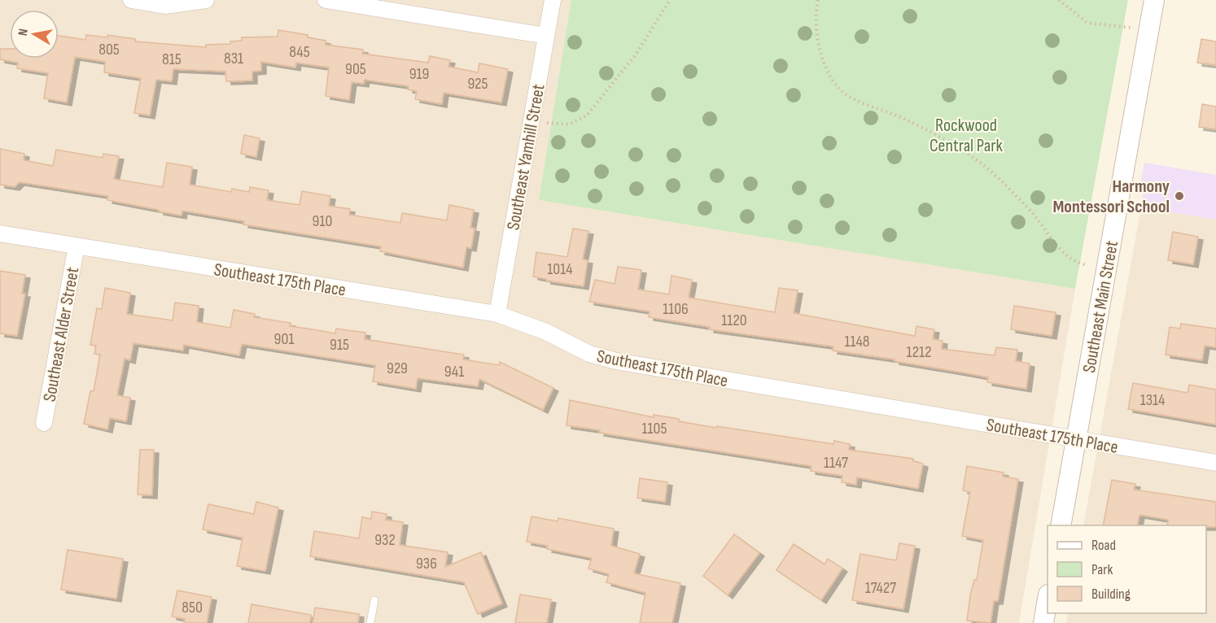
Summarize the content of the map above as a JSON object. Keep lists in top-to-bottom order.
{
  "streets": {
    "street": [
      "Southeast Yamhill Street",
      "Southeast 175th Place",
      "Southeast Main Street",
      "Southeast Alder Street"
    ]
  },
  "crossings": [
    ["Southeast Yamhill Street", "Southeast 175th Place"],
    ["Southeast 175th Place", "Southeast Main Street"],
    ["Southeast 175th Place", "Southeast Alder Street"]
  ],
  "parks": ["Rockwood Central Park"],
  "places": ["Harmony Montessori School"],
  "house_numbers": [
    "805",
    "845",
    "831",
    "815",
    "905",
    "919",
    "925",
    "910",
    "1014",
    "1106",
    "1120",
    "901",
    "1148",
    "915",
    "1212",
    "929",
    "941",
    "1314",
    "1105",
    "1147",
    "932",
    "936",
    "17427",
    "850"
  ],
  "legend": ["Road", "Park", "Building"],
  "north": "left"
}
